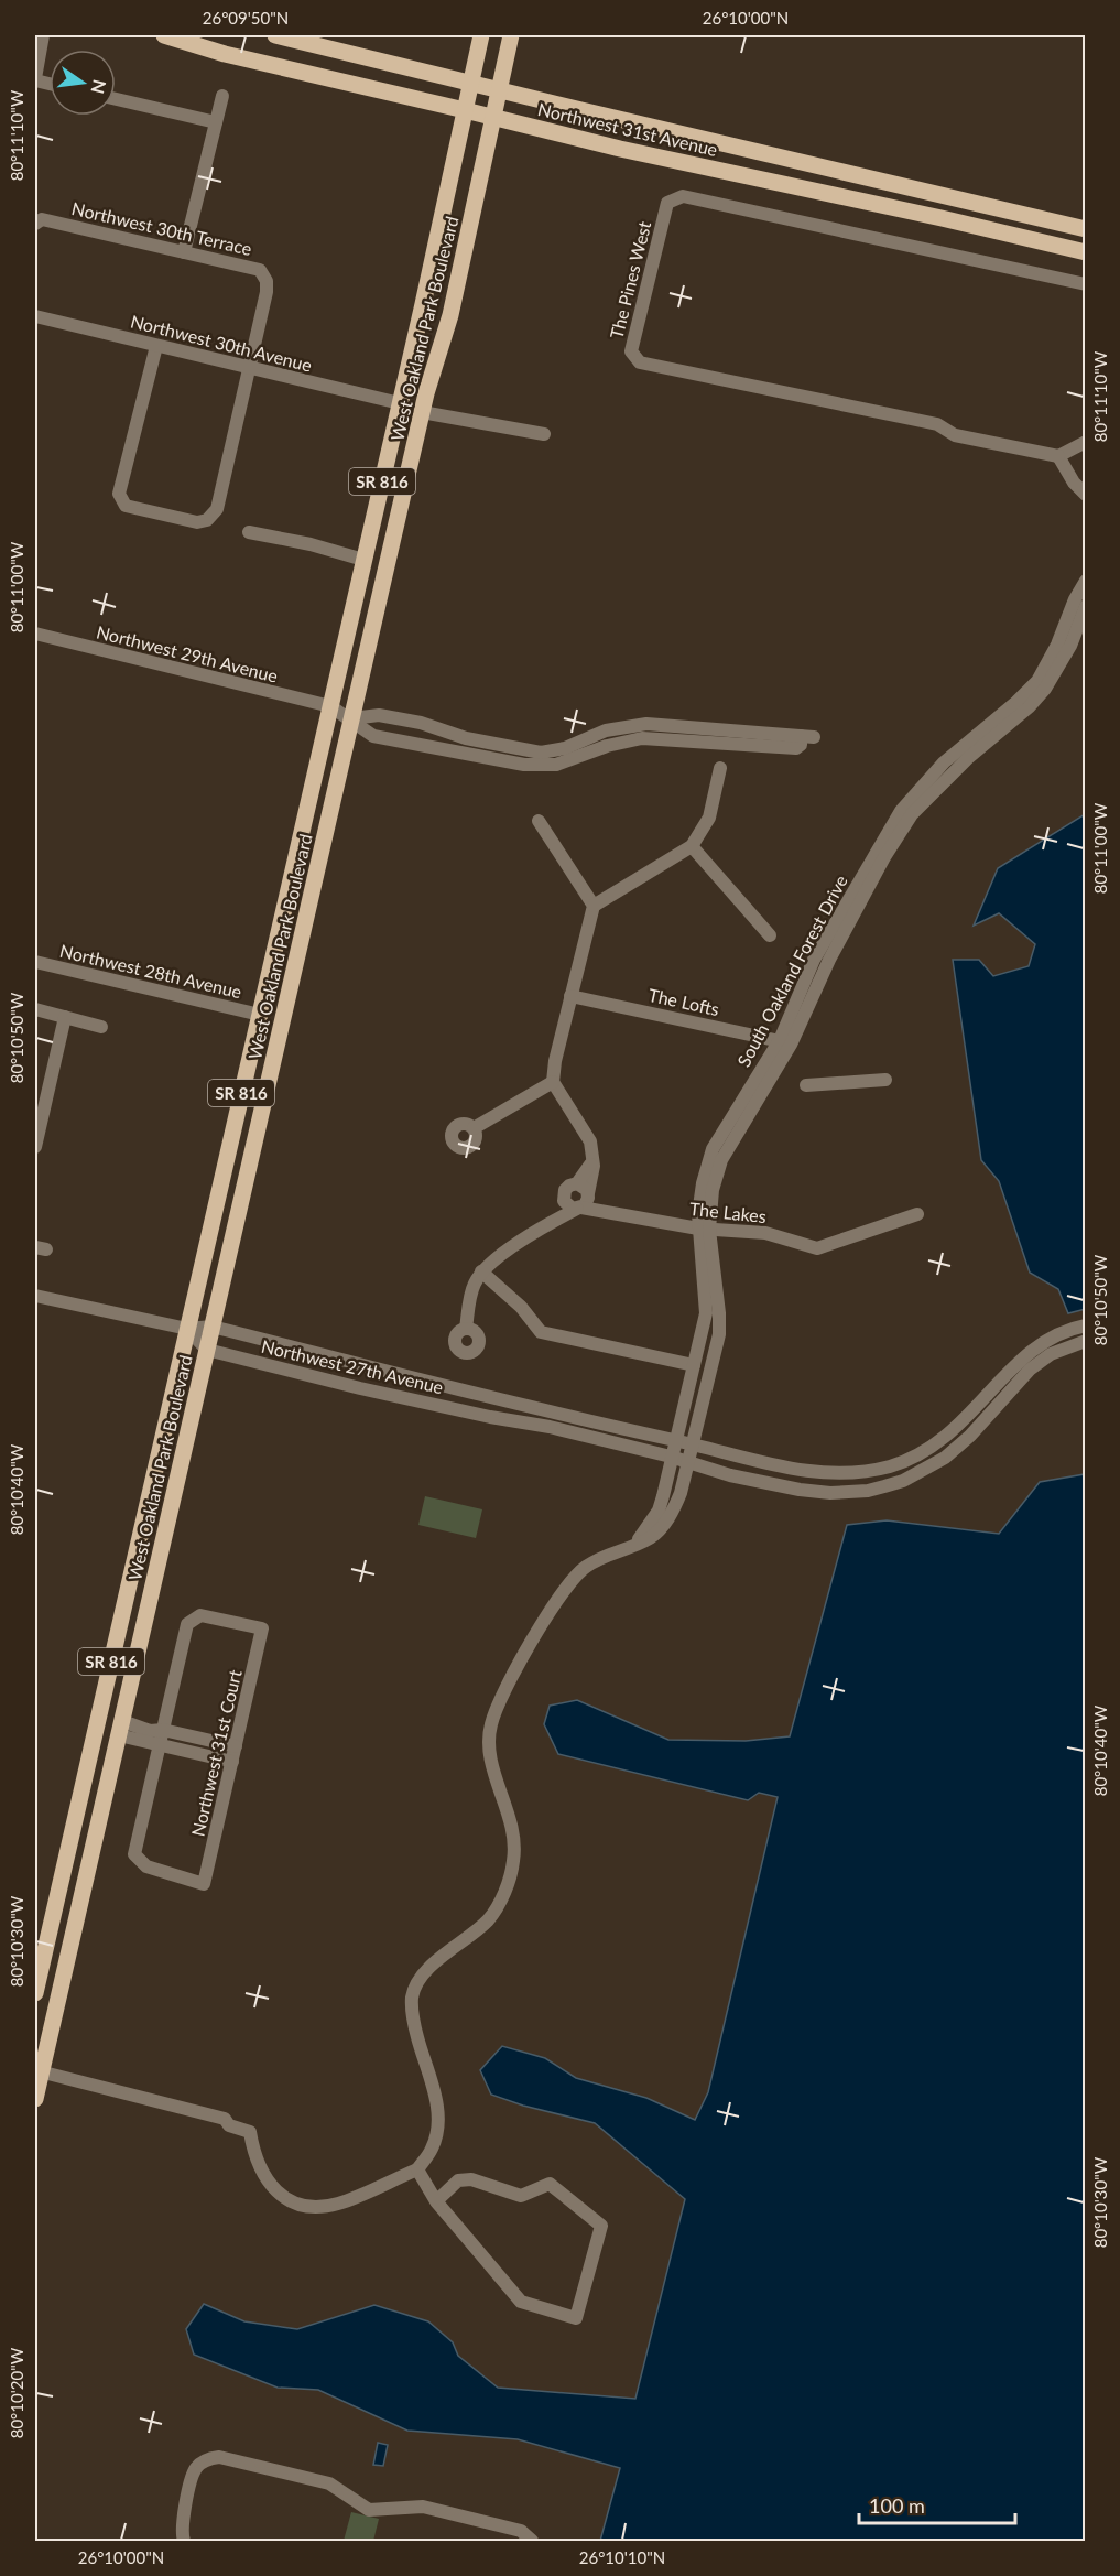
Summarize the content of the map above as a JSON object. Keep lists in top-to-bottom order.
{
  "streets": {
    "main road": ["Northwest 31st Avenue", "West Oakland Park Boulevard", "SR 816"],
    "street": [
      "Northwest 30th Terrace",
      "The Pines West",
      "Northwest 30th Avenue",
      "Northwest 29th Avenue",
      "Northwest 28th Avenue",
      "South Oakland Forest Drive",
      "The Lofts",
      "The Lakes",
      "Northwest 27th Avenue",
      "Northwest 31st Court"
    ]
  },
  "crossings": [
    ["Northwest 31st Avenue", "West Oakland Park Boulevard"],
    ["Northwest 30th Terrace", "Northwest 30th Avenue"],
    ["West Oakland Park Boulevard", "Northwest 30th Avenue"],
    ["West Oakland Park Boulevard", "Northwest 29th Avenue"],
    ["West Oakland Park Boulevard", "Northwest 28th Avenue"],
    ["West Oakland Park Boulevard", "Northwest 27th Avenue"],
    ["South Oakland Forest Drive", "The Lofts"],
    ["South Oakland Forest Drive", "The Lakes"],
    ["South Oakland Forest Drive", "Northwest 27th Avenue"]
  ],
  "scale_bar": "100 m",
  "north": "right",
  "coordinates": [
    "26°09'50\"N",
    "26°10'00\"N",
    "80°11'10\"W",
    "80°11'00\"W",
    "80°10'50\"W",
    "80°10'40\"W",
    "80°10'30\"W",
    "80°10'20\"W",
    "26°10'10\"N"
  ]
}
